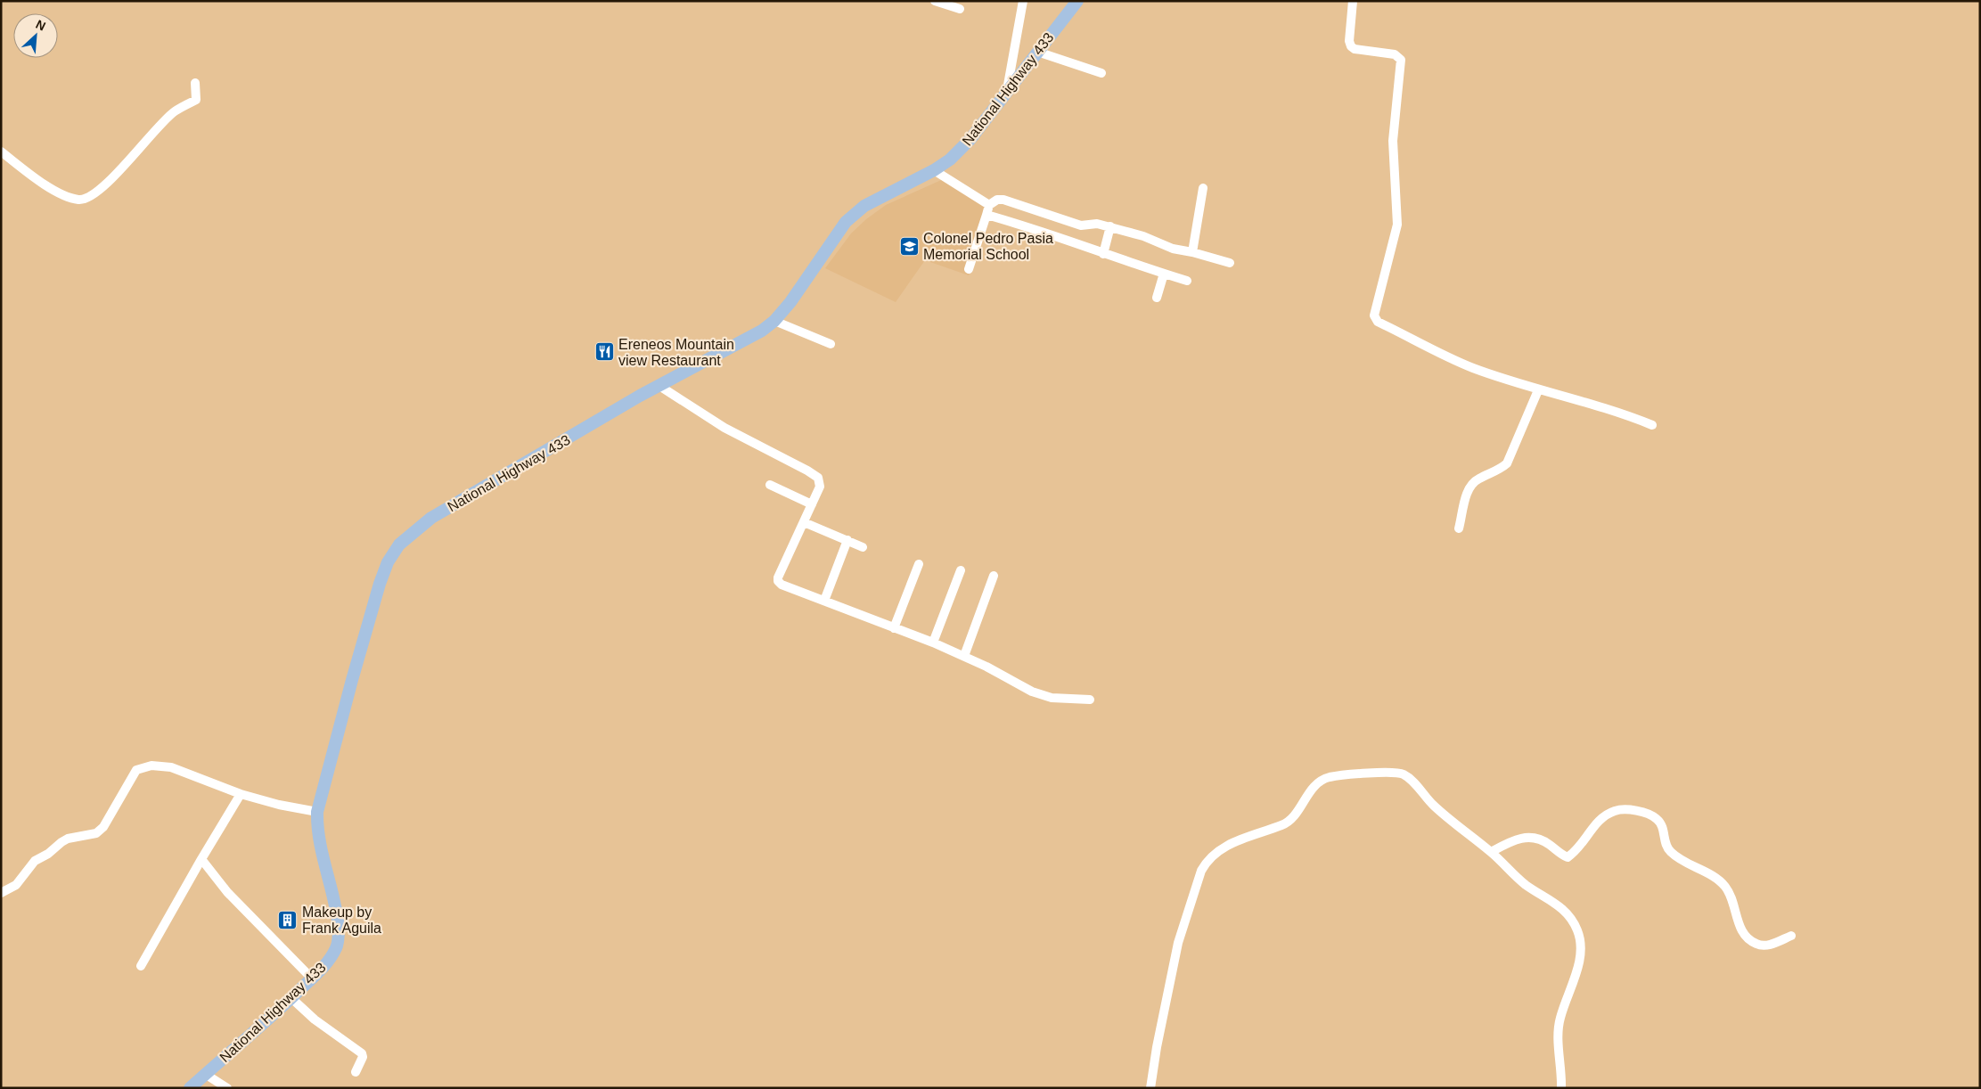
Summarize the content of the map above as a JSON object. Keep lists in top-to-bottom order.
{
  "streets": {
    "main road": ["National Highway 433"]
  },
  "places": {
    "school or university": ["Colonel Pedro Pasia Memorial School"],
    "restaurant": ["Ereneos Mountain view Restaurant"],
    "building": ["Makeup by Frank Aguila"]
  },
  "north": "top right"
}
